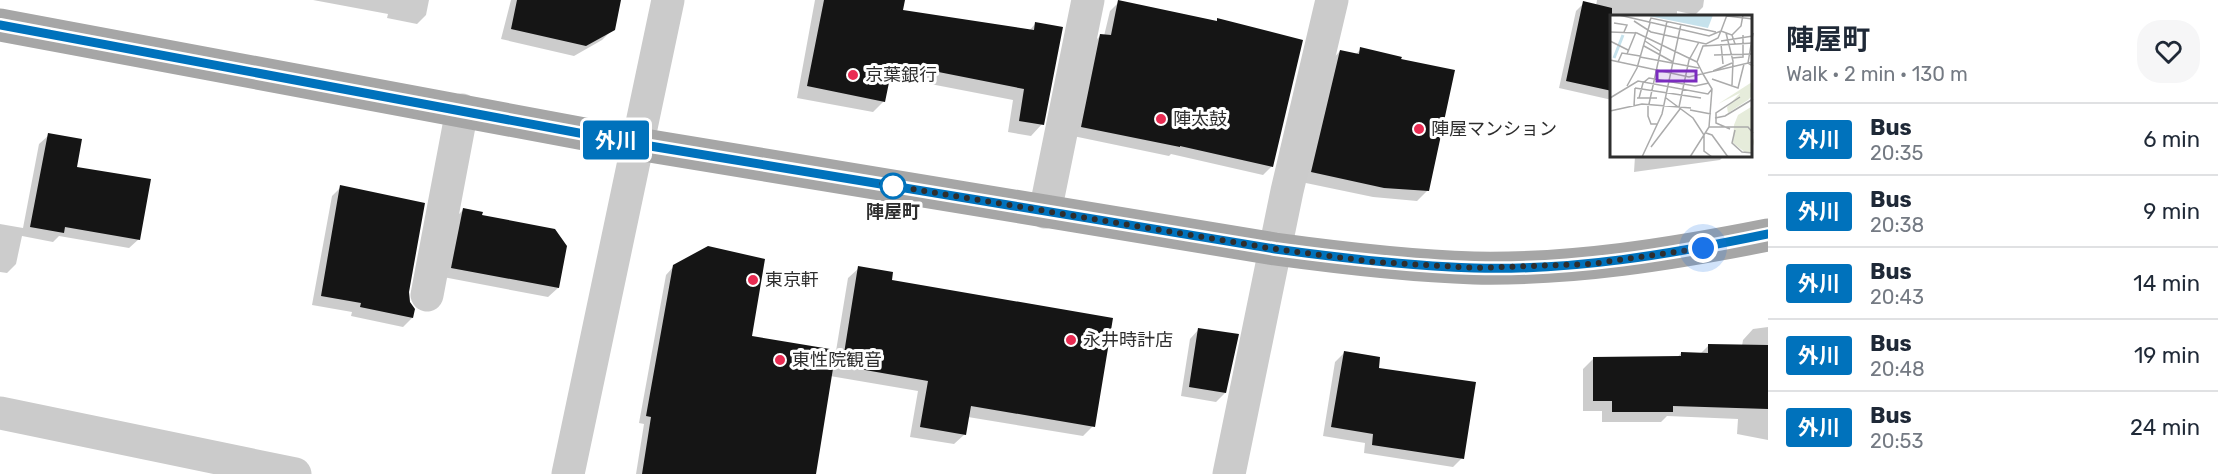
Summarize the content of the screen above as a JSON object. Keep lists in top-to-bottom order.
{
  "places": [
    "京葉銀行",
    "陣太鼓",
    "陣屋マンション",
    "陣屋町",
    "東京軒",
    "永井時計店",
    "東性院観音"
  ],
  "lines": ["bus line 外川"],
  "page": {
    "on_map": "外川",
    "heading": ["陣屋町", "Walk · 2 min · 130 m"],
    "list": [
      {
        "mark": "外川",
        "name": "Bus",
        "note": "20:35",
        "value": "6 min"
      },
      {
        "mark": "外川",
        "name": "Bus",
        "note": "20:38",
        "value": "9 min"
      },
      {
        "mark": "外川",
        "name": "Bus",
        "note": "20:43",
        "value": "14 min"
      },
      {
        "mark": "外川",
        "name": "Bus",
        "note": "20:48",
        "value": "19 min"
      },
      {
        "mark": "外川",
        "name": "Bus",
        "note": "20:53",
        "value": "24 min"
      }
    ]
  }
}
